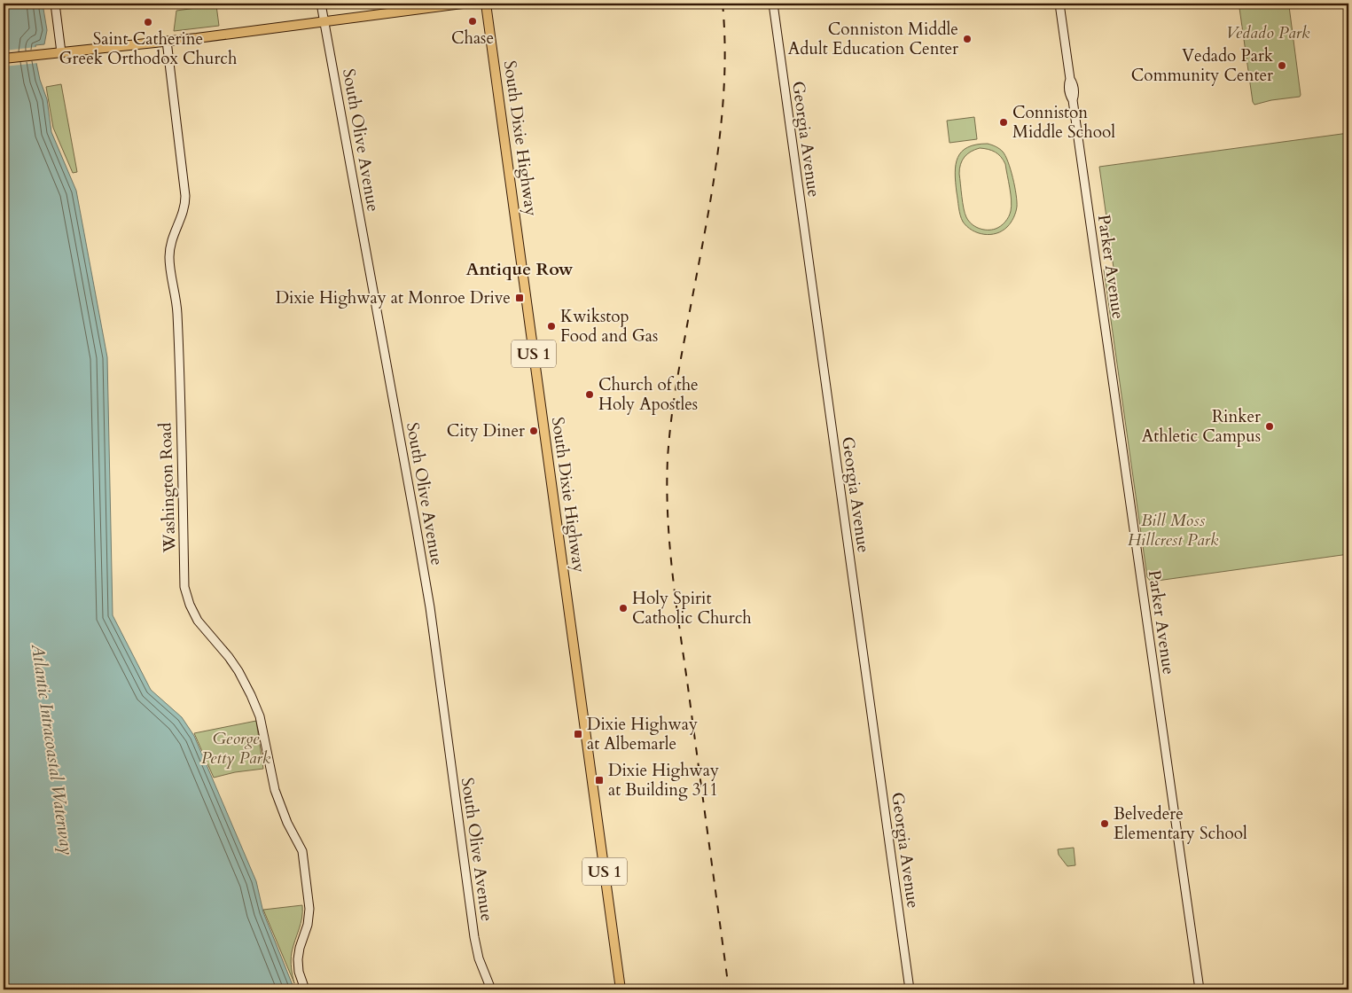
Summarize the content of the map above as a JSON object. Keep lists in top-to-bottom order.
{
  "streets": {
    "main road": ["South Dixie Highway", "US 1"],
    "street": [
      "Georgia Avenue",
      "South Olive Avenue",
      "Parker Avenue",
      "Washington Road"
    ]
  },
  "districts": ["Antique Row"],
  "water": ["Atlantic Intracoastal Waterway"],
  "parks": ["Vedado Park", "Bill Moss Hillcrest Park", "George Petty Park"],
  "places": {
    "other": [
      "Chase",
      "Saint Catherine Greek Orthodox Church",
      "Conniston Middle Adult Education Center",
      "Vedado Park Community Center",
      "Conniston Middle School",
      "Kwikstop Food and Gas",
      "Church of the Holy Apostles",
      "Rinker Athletic Campus",
      "City Diner",
      "Holy Spirit Catholic Church",
      "Belvedere Elementary School"
    ],
    "transit": ["Dixie Highway at Monroe Drive", "Dixie Highway at Albemarle", "Dixie Highway at Building 311"]
  }
}
